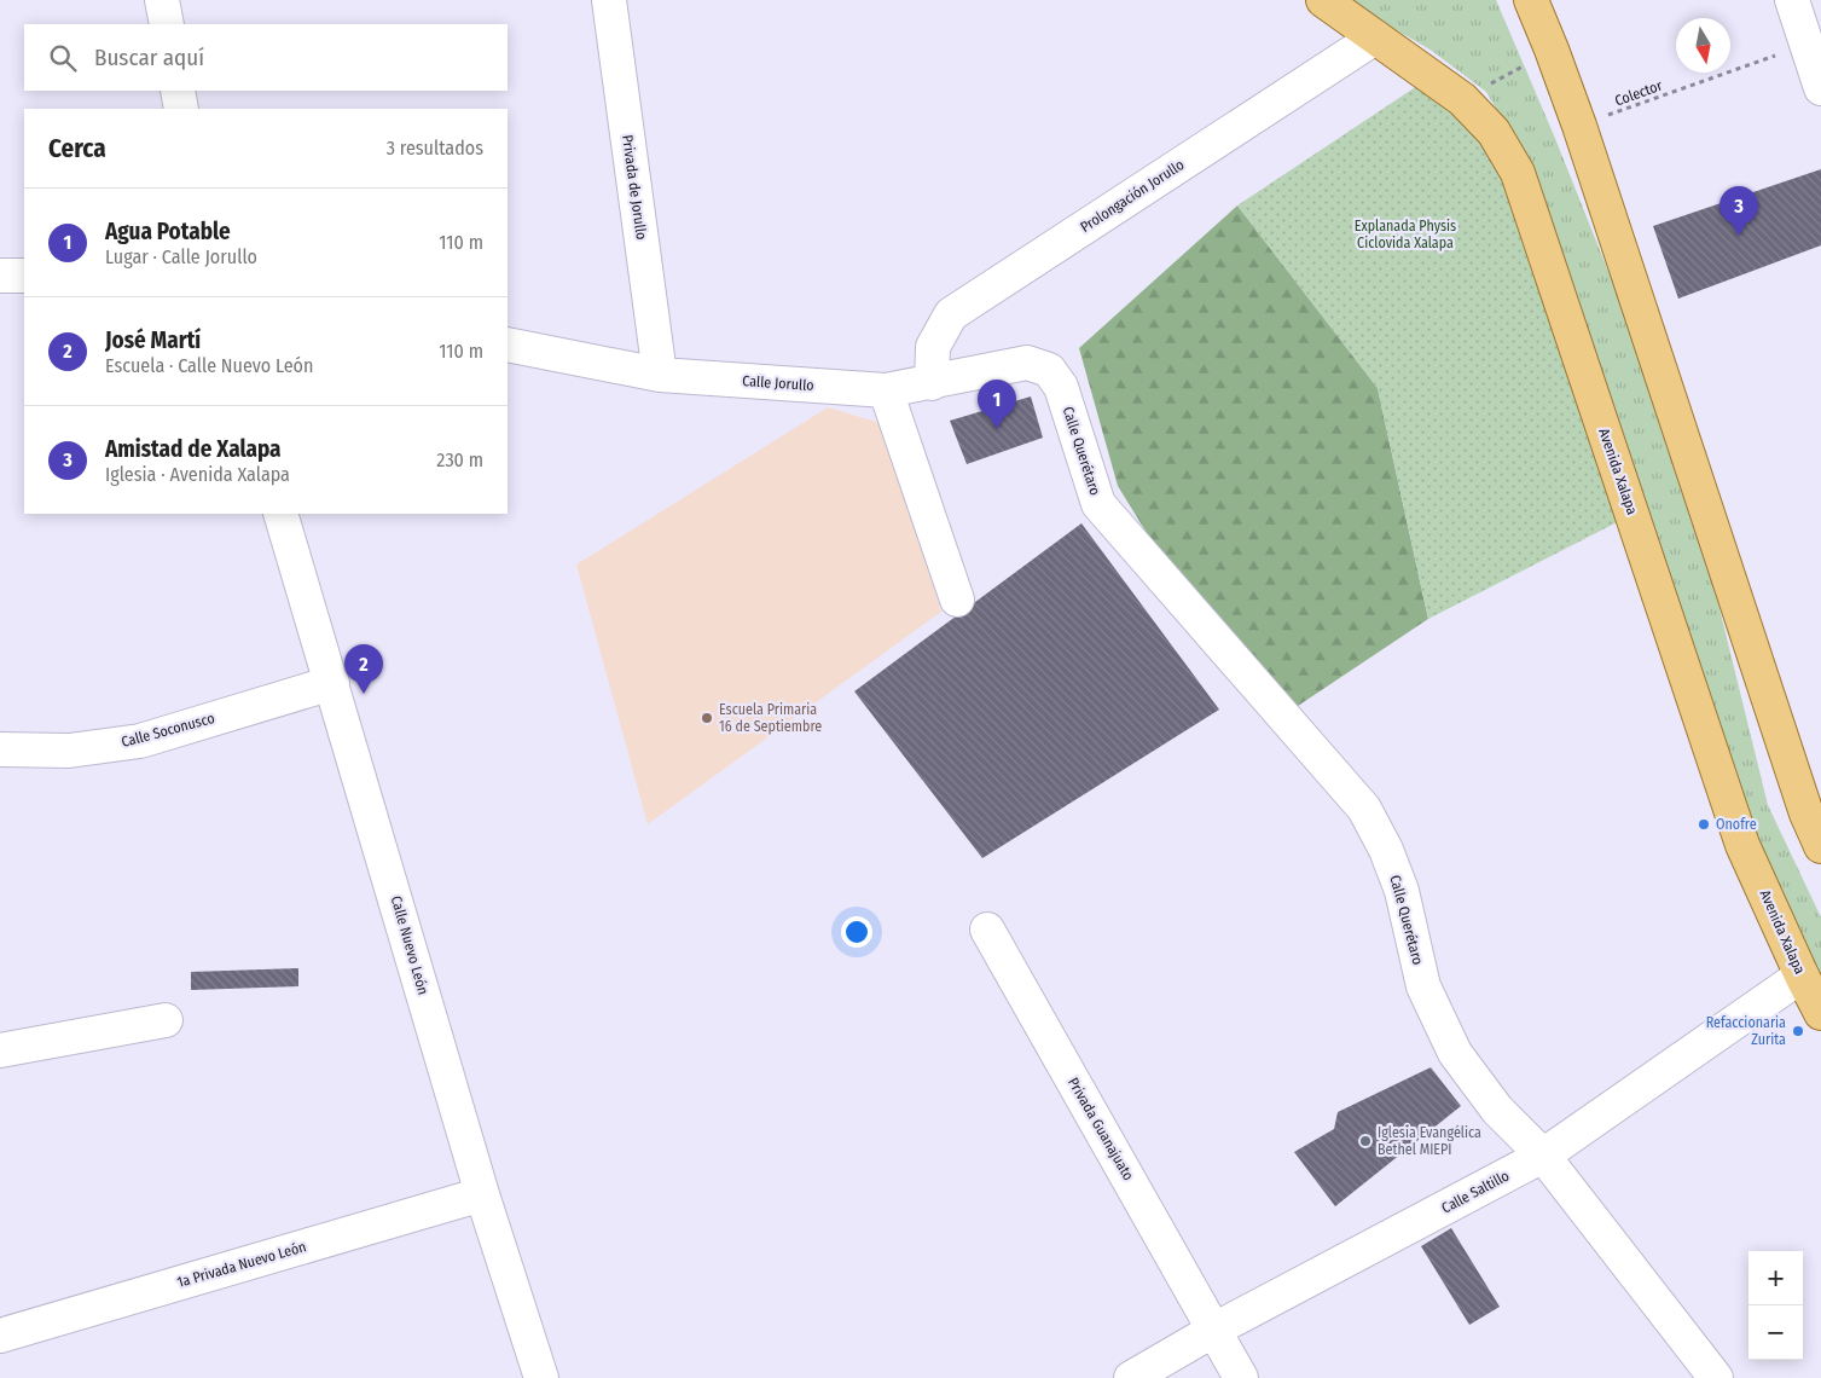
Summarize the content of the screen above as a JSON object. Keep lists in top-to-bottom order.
{
  "streets": {
    "main road": ["Avenida Xalapa"],
    "street": [
      "Privada de Jorullo",
      "Prolongación Jorullo",
      "Calle Jorullo",
      "Calle Querétaro",
      "Calle Soconusco",
      "Calle Nuevo León",
      "Privada Guanajuato",
      "Calle Saltillo",
      "1a Privada Nuevo León"
    ],
    "path": ["Colector"]
  },
  "crossings": [
    ["Privada de Jorullo", "Calle Jorullo"],
    ["Prolongación Jorullo", "Calle Jorullo"],
    ["Prolongación Jorullo", "Avenida Xalapa"],
    ["Calle Jorullo", "Calle Querétaro"],
    ["Calle Querétaro", "Calle Saltillo"],
    ["Avenida Xalapa", "Calle Saltillo"],
    ["Calle Soconusco", "Calle Nuevo León"],
    ["Calle Nuevo León", "1a Privada Nuevo León"],
    ["Privada Guanajuato", "Calle Saltillo"]
  ],
  "parks": ["Explanada Physis Ciclovida Xalapa"],
  "places": [
    "Escuela Primaria 16 de Septiembre",
    "Onofre",
    "Refaccionaria Zurita",
    "Iglesia Evangélica Bethel MIEPI"
  ],
  "north": "bottom",
  "page": {
    "search": "Buscar aquí",
    "heading": ["Cerca", "3 resultados"],
    "pins": ["3", "1", "2"],
    "list": [
      {
        "mark": "1",
        "name": "Agua Potable",
        "note": "Lugar · Calle Jorullo",
        "value": "110 m"
      },
      {
        "mark": "2",
        "name": "José Martí",
        "note": "Escuela · Calle Nuevo León",
        "value": "110 m"
      },
      {
        "mark": "3",
        "name": "Amistad de Xalapa",
        "note": "Iglesia · Avenida Xalapa",
        "value": "230 m"
      }
    ],
    "map_buttons": ["+", "−"]
  }
}
